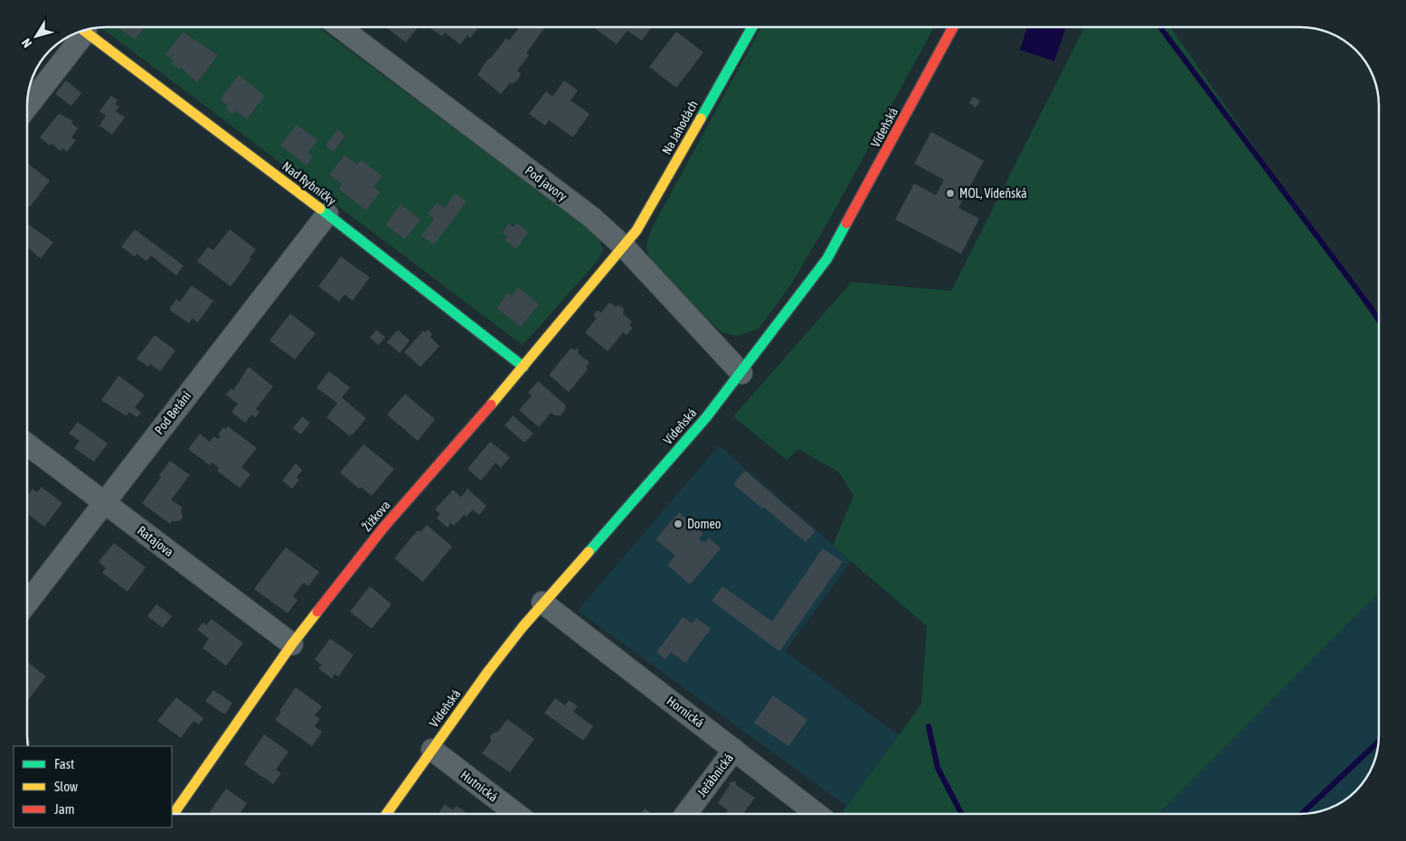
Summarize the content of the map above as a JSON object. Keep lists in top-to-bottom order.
{
  "streets": {
    "street": [
      "Na Jahodách",
      "Vídeňská",
      "Nad Rybníčky",
      "Pod javory",
      "Pod Betání",
      "Žižkova",
      "Ratajova",
      "Hornická",
      "Jeřábnická",
      "Hutnická"
    ]
  },
  "crossings": [
    ["Na Jahodách", "Pod javory"],
    ["Na Jahodách", "Žižkova"],
    ["Vídeňská", "Pod javory"],
    ["Vídeňská", "Hornická"],
    ["Vídeňská", "Hutnická"],
    ["Nad Rybníčky", "Pod Betání"],
    ["Nad Rybníčky", "Žižkova"],
    ["Pod javory", "Žižkova"],
    ["Pod Betání", "Ratajova"],
    ["Žižkova", "Ratajova"],
    ["Hornická", "Jeřábnická"]
  ],
  "places": ["MOL, Vídeňská", "Domeo"],
  "legend": ["Fast", "Slow", "Jam"],
  "north": "bottom left"
}
